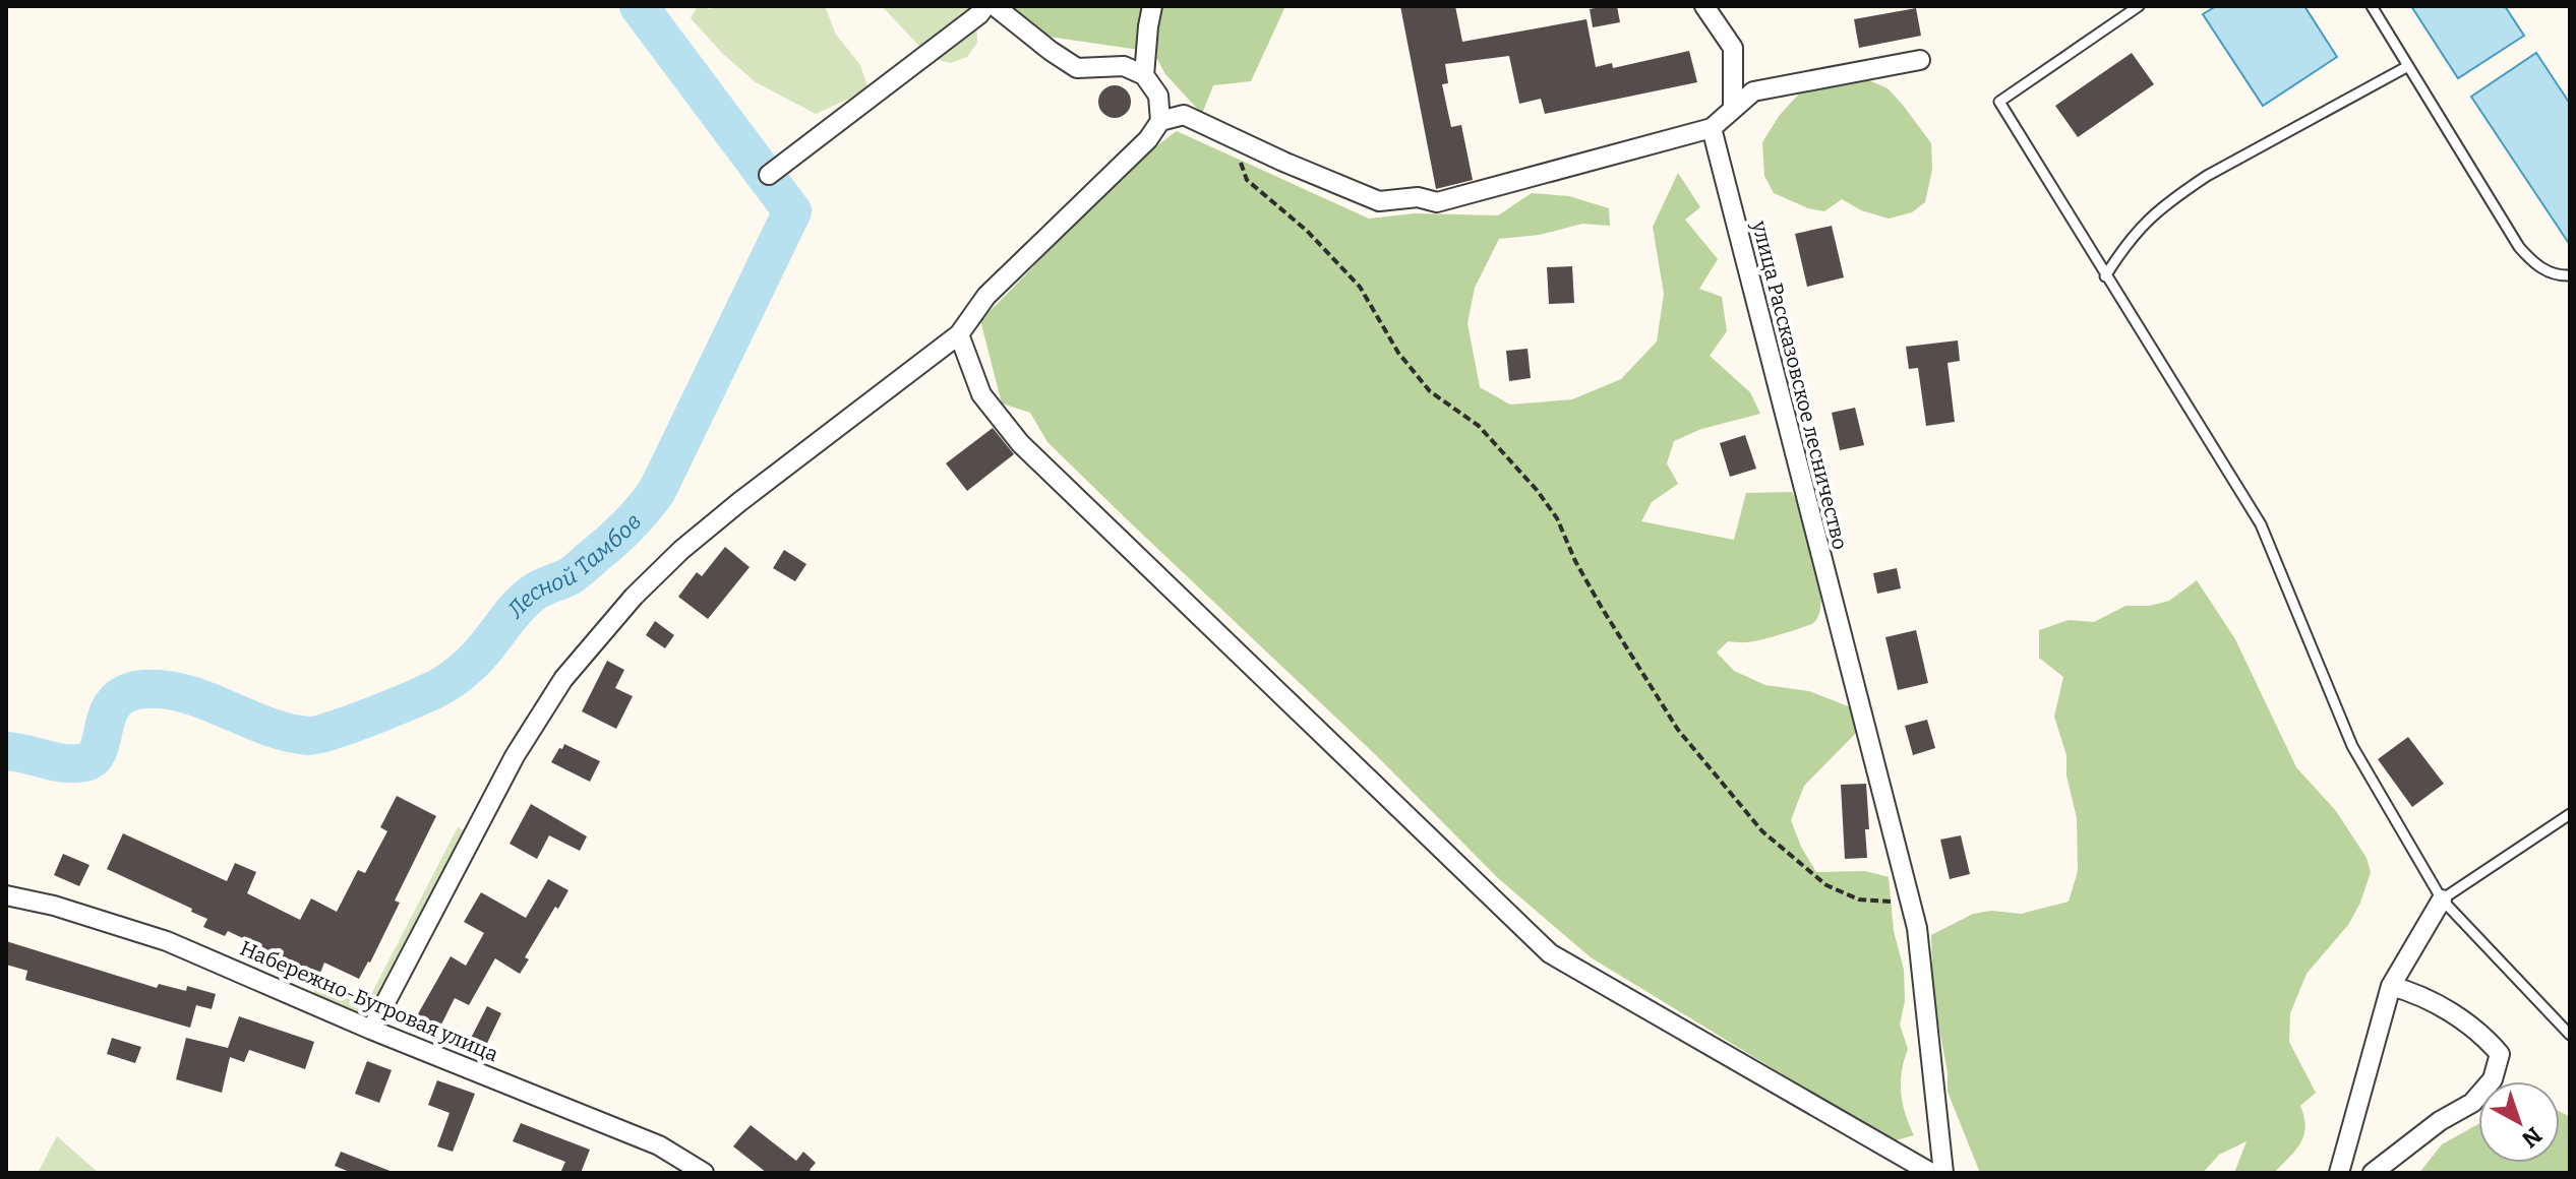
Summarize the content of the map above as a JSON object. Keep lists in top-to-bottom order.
{
  "streets": {
    "street": ["улица Рассказовское лесничество", "Набережно-Бугровая улица"]
  },
  "water": ["Лесной Тамбов"],
  "north": "bottom right"
}
